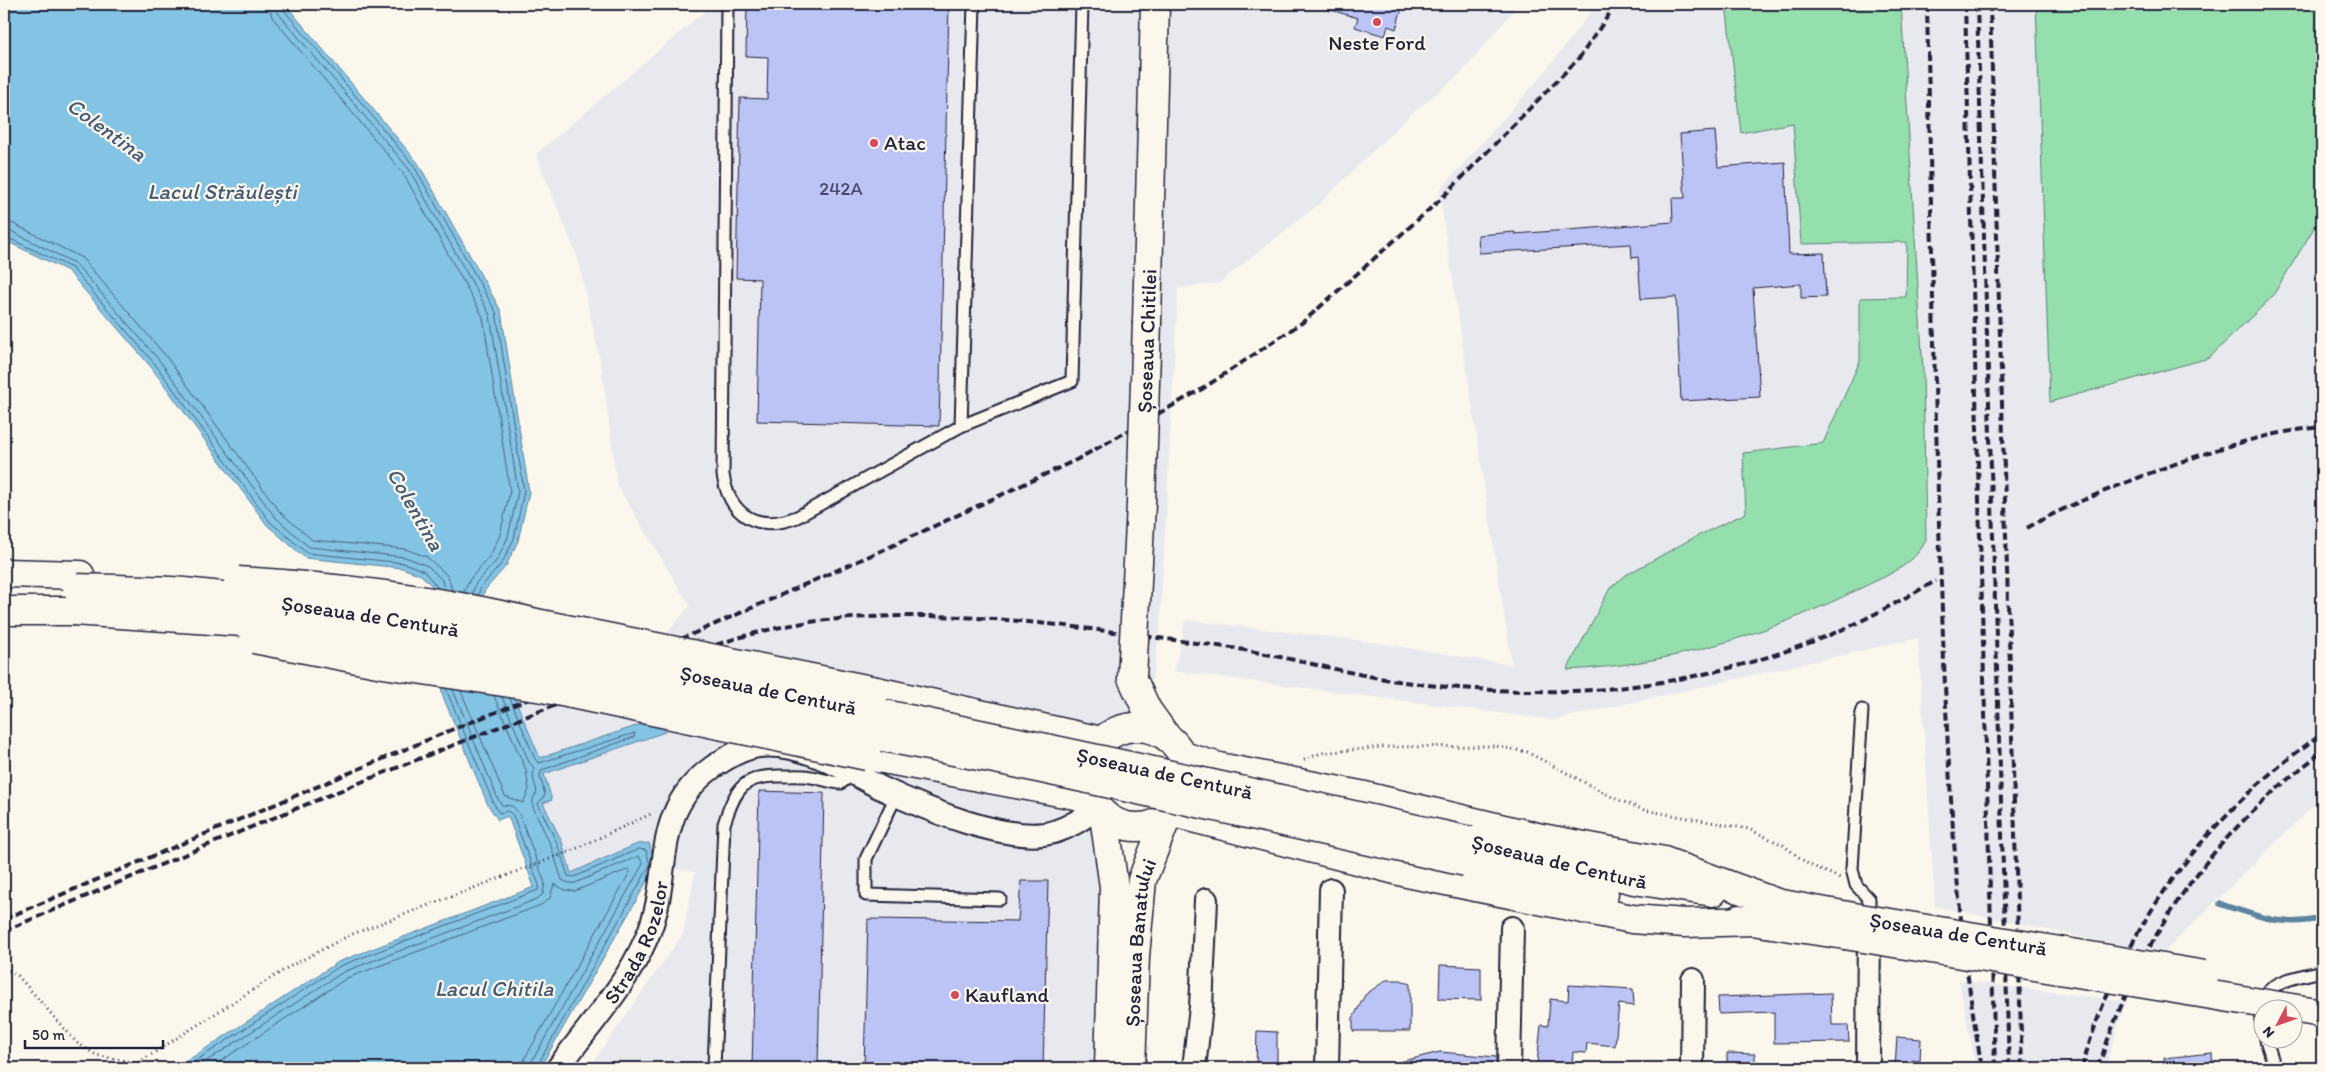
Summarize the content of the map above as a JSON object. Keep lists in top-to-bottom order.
{
  "streets": {
    "main road": ["Șoseaua Chitilei", "Șoseaua de Centură", "Șoseaua Banatului"],
    "street": ["Strada Rozelor"]
  },
  "crossings": [
    ["Șoseaua Chitilei", "Șoseaua Banatului"]
  ],
  "water": ["Colentina", "Lacul Străulești", "Lacul Chitila"],
  "places": ["Neste Ford", "Atac", "Kaufland"],
  "house_numbers": ["242A"],
  "scale_bar": "50 m",
  "north": "bottom left"
}
